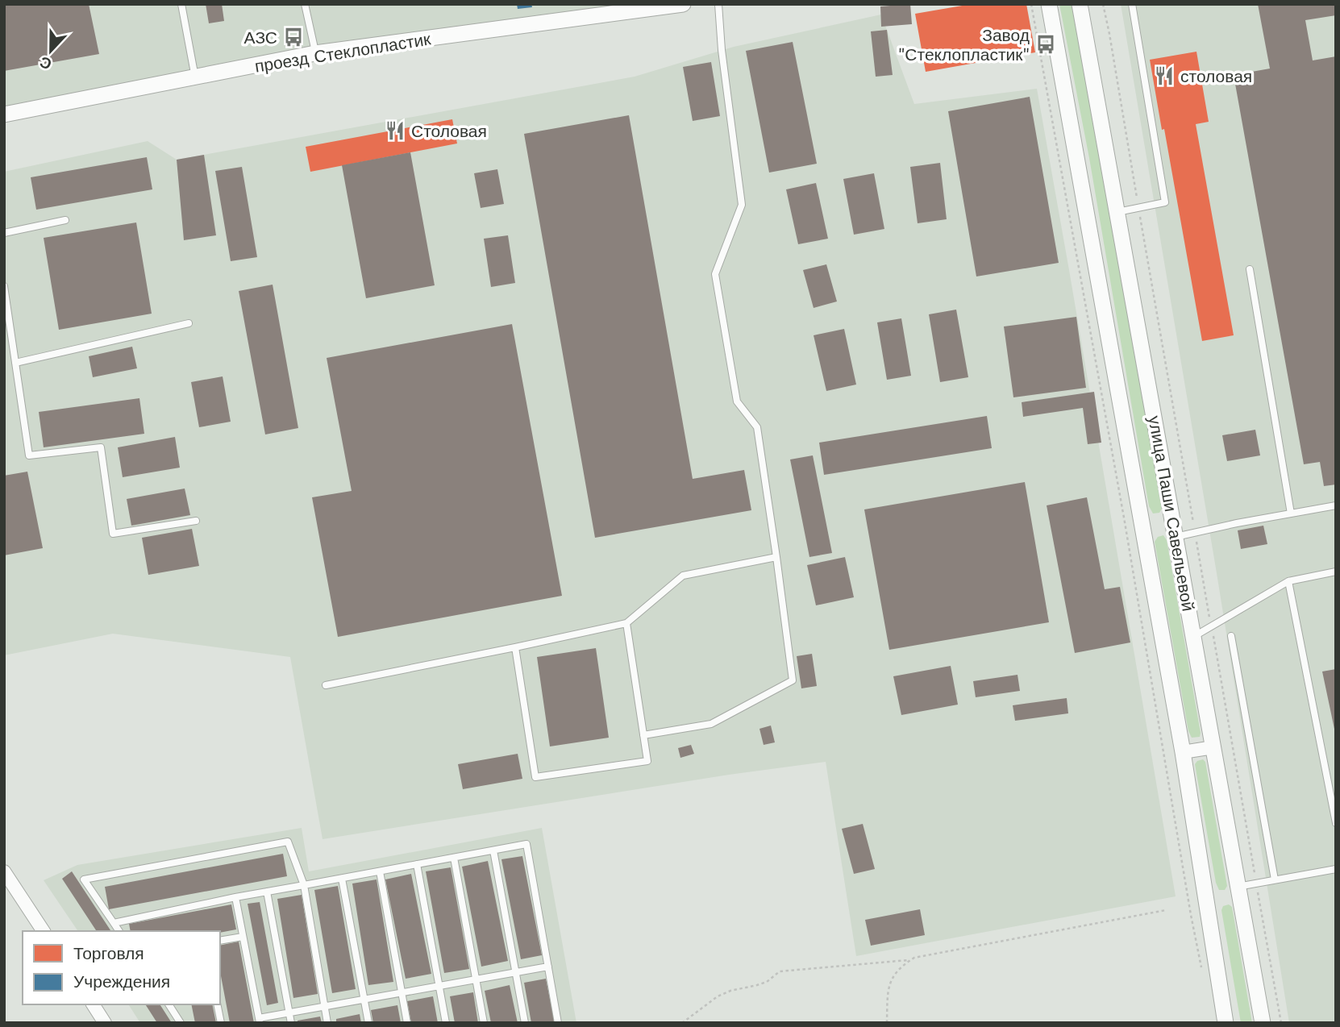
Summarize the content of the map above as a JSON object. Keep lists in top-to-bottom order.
{
  "streets": {
    "street": ["проезд Стеклопластик", "улица Паши Савельевой"]
  },
  "places": {
    "bus stop": ["АЗС", "Завод \"Стеклопластик\""],
    "restaurant": ["столовая", "Столовая"]
  },
  "legend": ["Торговля", "Учреждения"],
  "north": "bottom"
}
